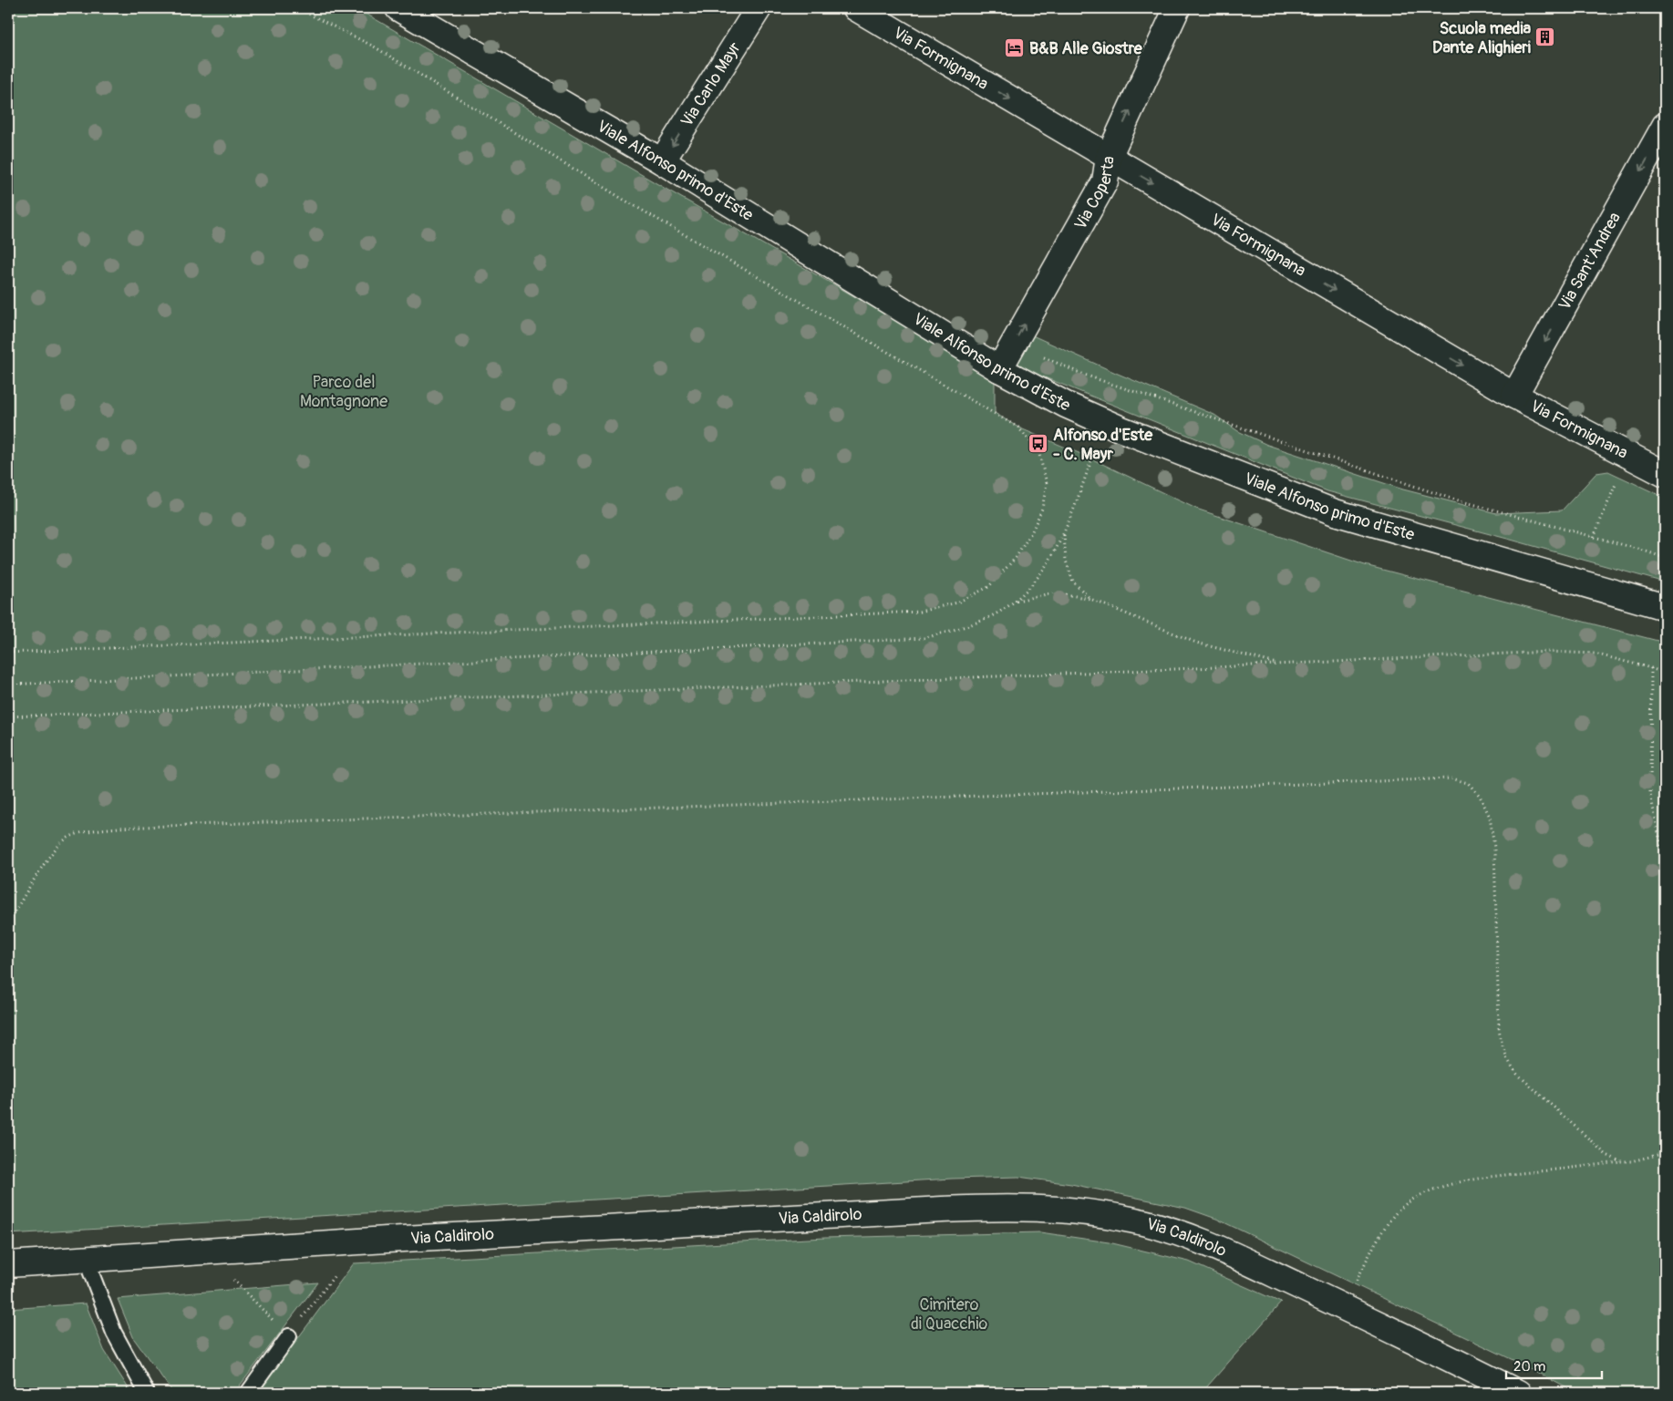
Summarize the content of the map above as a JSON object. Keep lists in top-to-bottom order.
{
  "streets": {
    "street": [
      "Via Formignana",
      "Via Carlo Mayr",
      "Viale Alfonso primo d'Este",
      "Via Coperta",
      "Via Sant'Andrea",
      "Via Caldirolo"
    ]
  },
  "crossings": [
    ["Via Formignana", "Via Coperta"],
    ["Via Formignana", "Via Sant'Andrea"],
    ["Via Carlo Mayr", "Viale Alfonso primo d'Este"],
    ["Viale Alfonso primo d'Este", "Via Coperta"]
  ],
  "one_way": [
    "Via Formignana",
    "Via Carlo Mayr",
    "Via Coperta",
    "Via Sant'Andrea"
  ],
  "parks": ["Parco del Montagnone", "Cimitero di Quacchio"],
  "places": {
    "building": ["Scuola media Dante Alighieri"],
    "hotel": ["B&B Alle Giostre"],
    "bus stop": ["Alfonso d'Este - C. Mayr"]
  },
  "scale_bar": "20 m"
}
